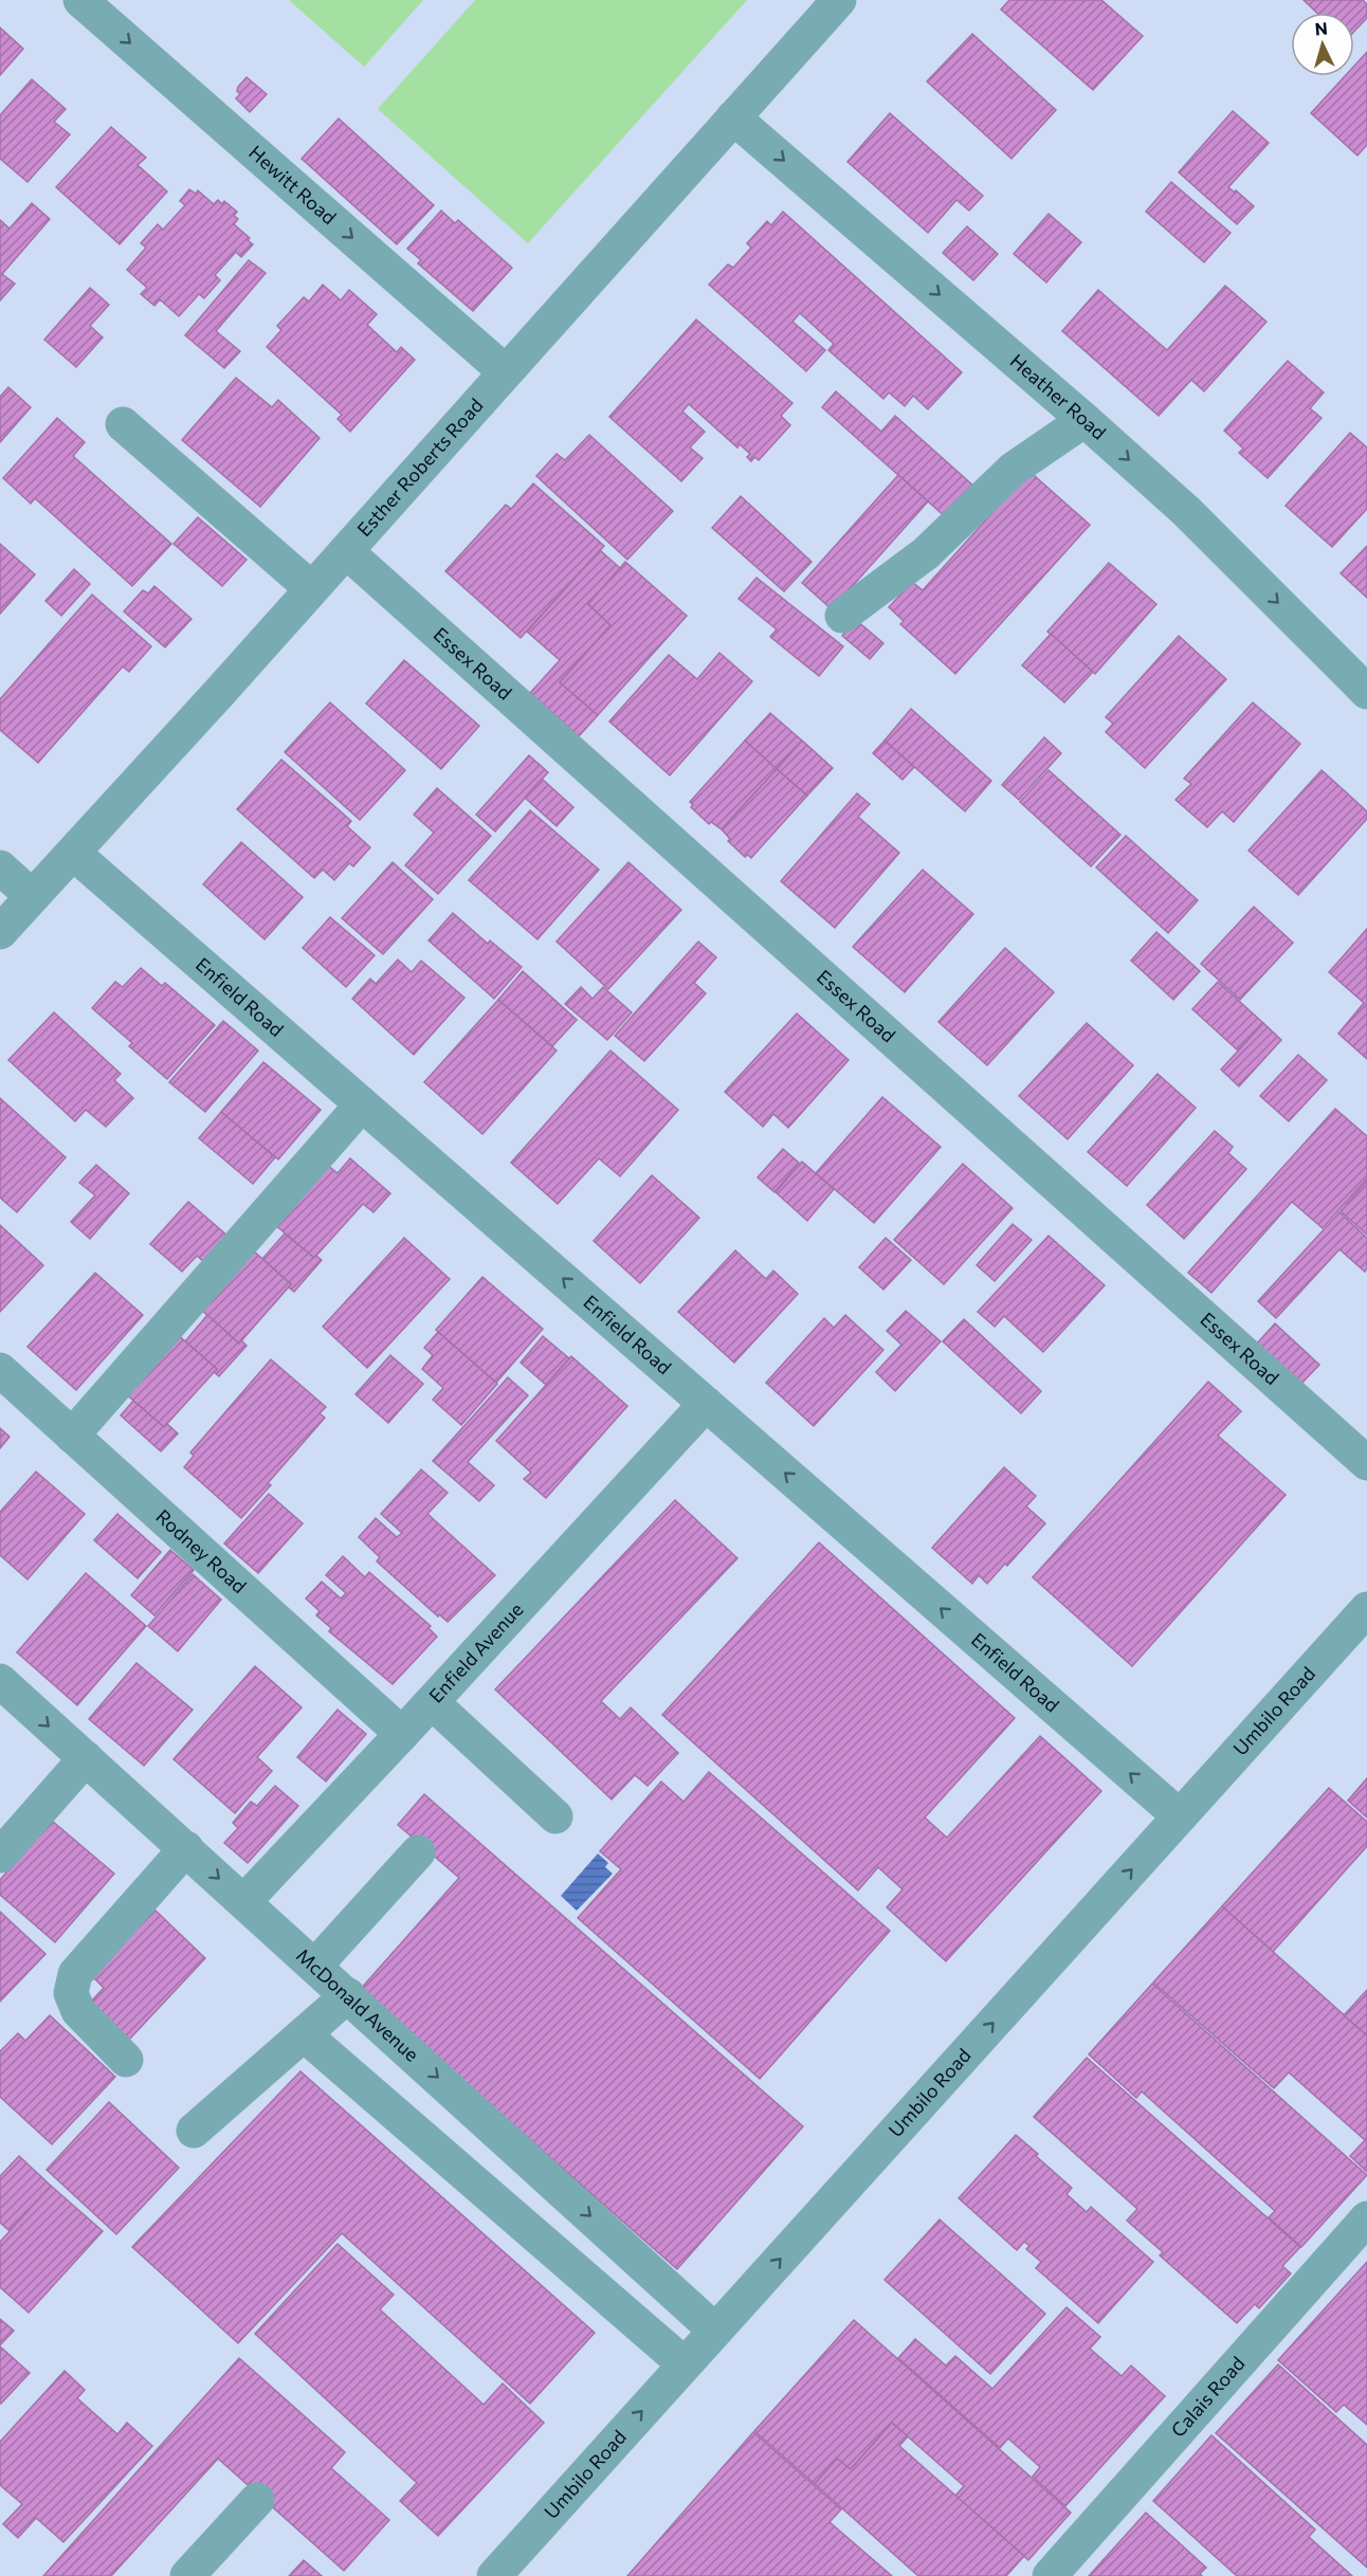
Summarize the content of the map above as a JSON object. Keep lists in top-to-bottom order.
{
  "streets": {
    "street": [
      "Hewitt Road",
      "Heather Road",
      "Esther Roberts Road",
      "Essex Road",
      "Enfield Road",
      "Rodney Road",
      "Enfield Avenue",
      "Umbilo Road",
      "McDonald Avenue",
      "Calais Road"
    ]
  },
  "crossings": [
    ["Hewitt Road", "Esther Roberts Road"],
    ["Heather Road", "Esther Roberts Road"],
    ["Esther Roberts Road", "Essex Road"],
    ["Esther Roberts Road", "Enfield Road"],
    ["Enfield Road", "Enfield Avenue"],
    ["Enfield Road", "Umbilo Road"],
    ["Rodney Road", "Enfield Avenue"],
    ["Enfield Avenue", "McDonald Avenue"],
    ["Umbilo Road", "McDonald Avenue"]
  ],
  "one_way": ["Heather Road", "Enfield Road", "Umbilo Road"],
  "north": "top"
}
